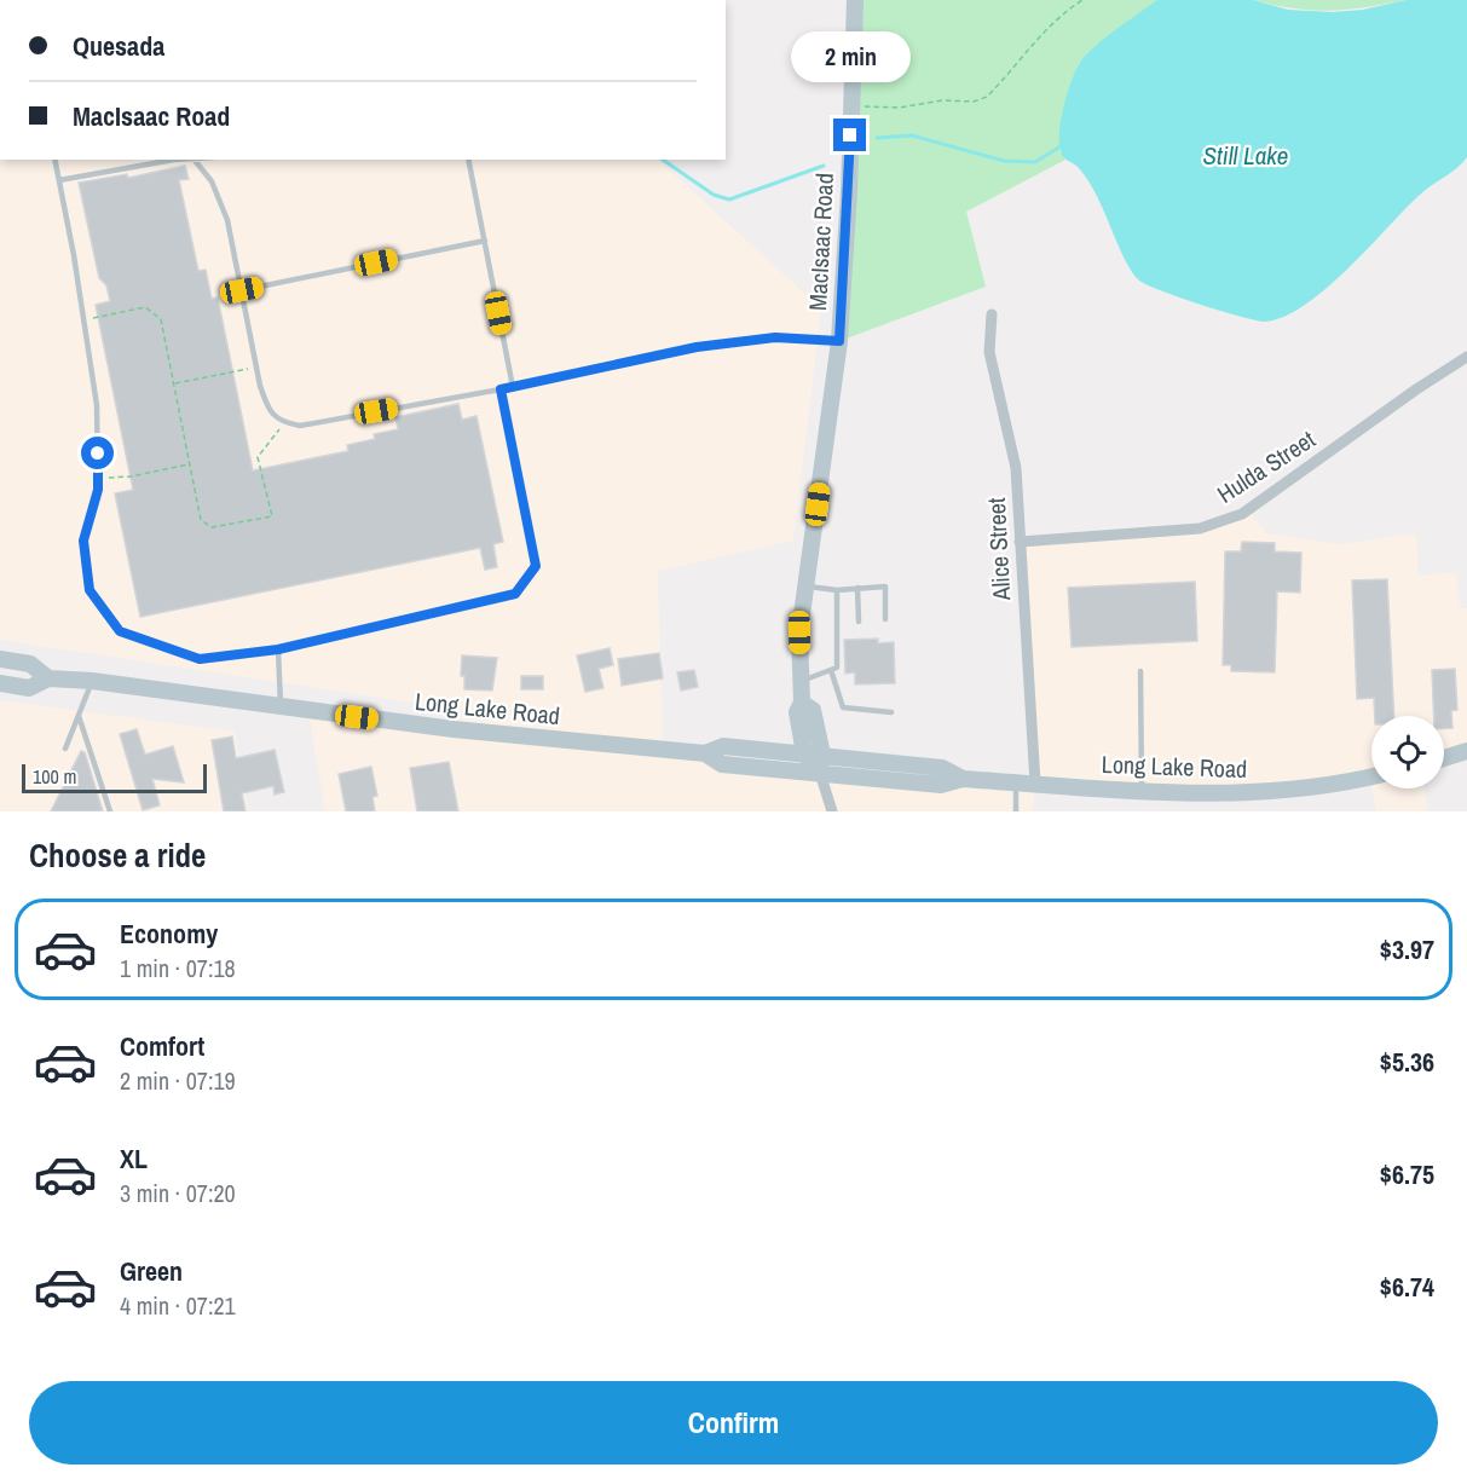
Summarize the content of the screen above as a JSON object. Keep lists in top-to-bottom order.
{
  "streets": {
    "main road": ["MacIsaac Road", "Long Lake Road"],
    "street": ["Hulda Street", "Alice Street"]
  },
  "crossings": [
    ["MacIsaac Road", "Long Lake Road"],
    ["Hulda Street", "Alice Street"],
    ["Alice Street", "Long Lake Road"]
  ],
  "water": ["Still Lake"],
  "scale_bar": "100 m",
  "page": {
    "banner": ["Quesada", "MacIsaac Road"],
    "bubble": "2 min",
    "scale": "100 m",
    "heading": "Choose a ride",
    "list": [
      {
        "name": "Economy",
        "note": "1 min · 07:18",
        "value": "$3.97"
      },
      {
        "name": "Comfort",
        "note": "2 min · 07:19",
        "value": "$5.36"
      },
      {
        "name": "XL",
        "note": "3 min · 07:20",
        "value": "$6.75"
      },
      {
        "name": "Green",
        "note": "4 min · 07:21",
        "value": "$6.74"
      }
    ],
    "buttons": "Confirm"
  }
}
